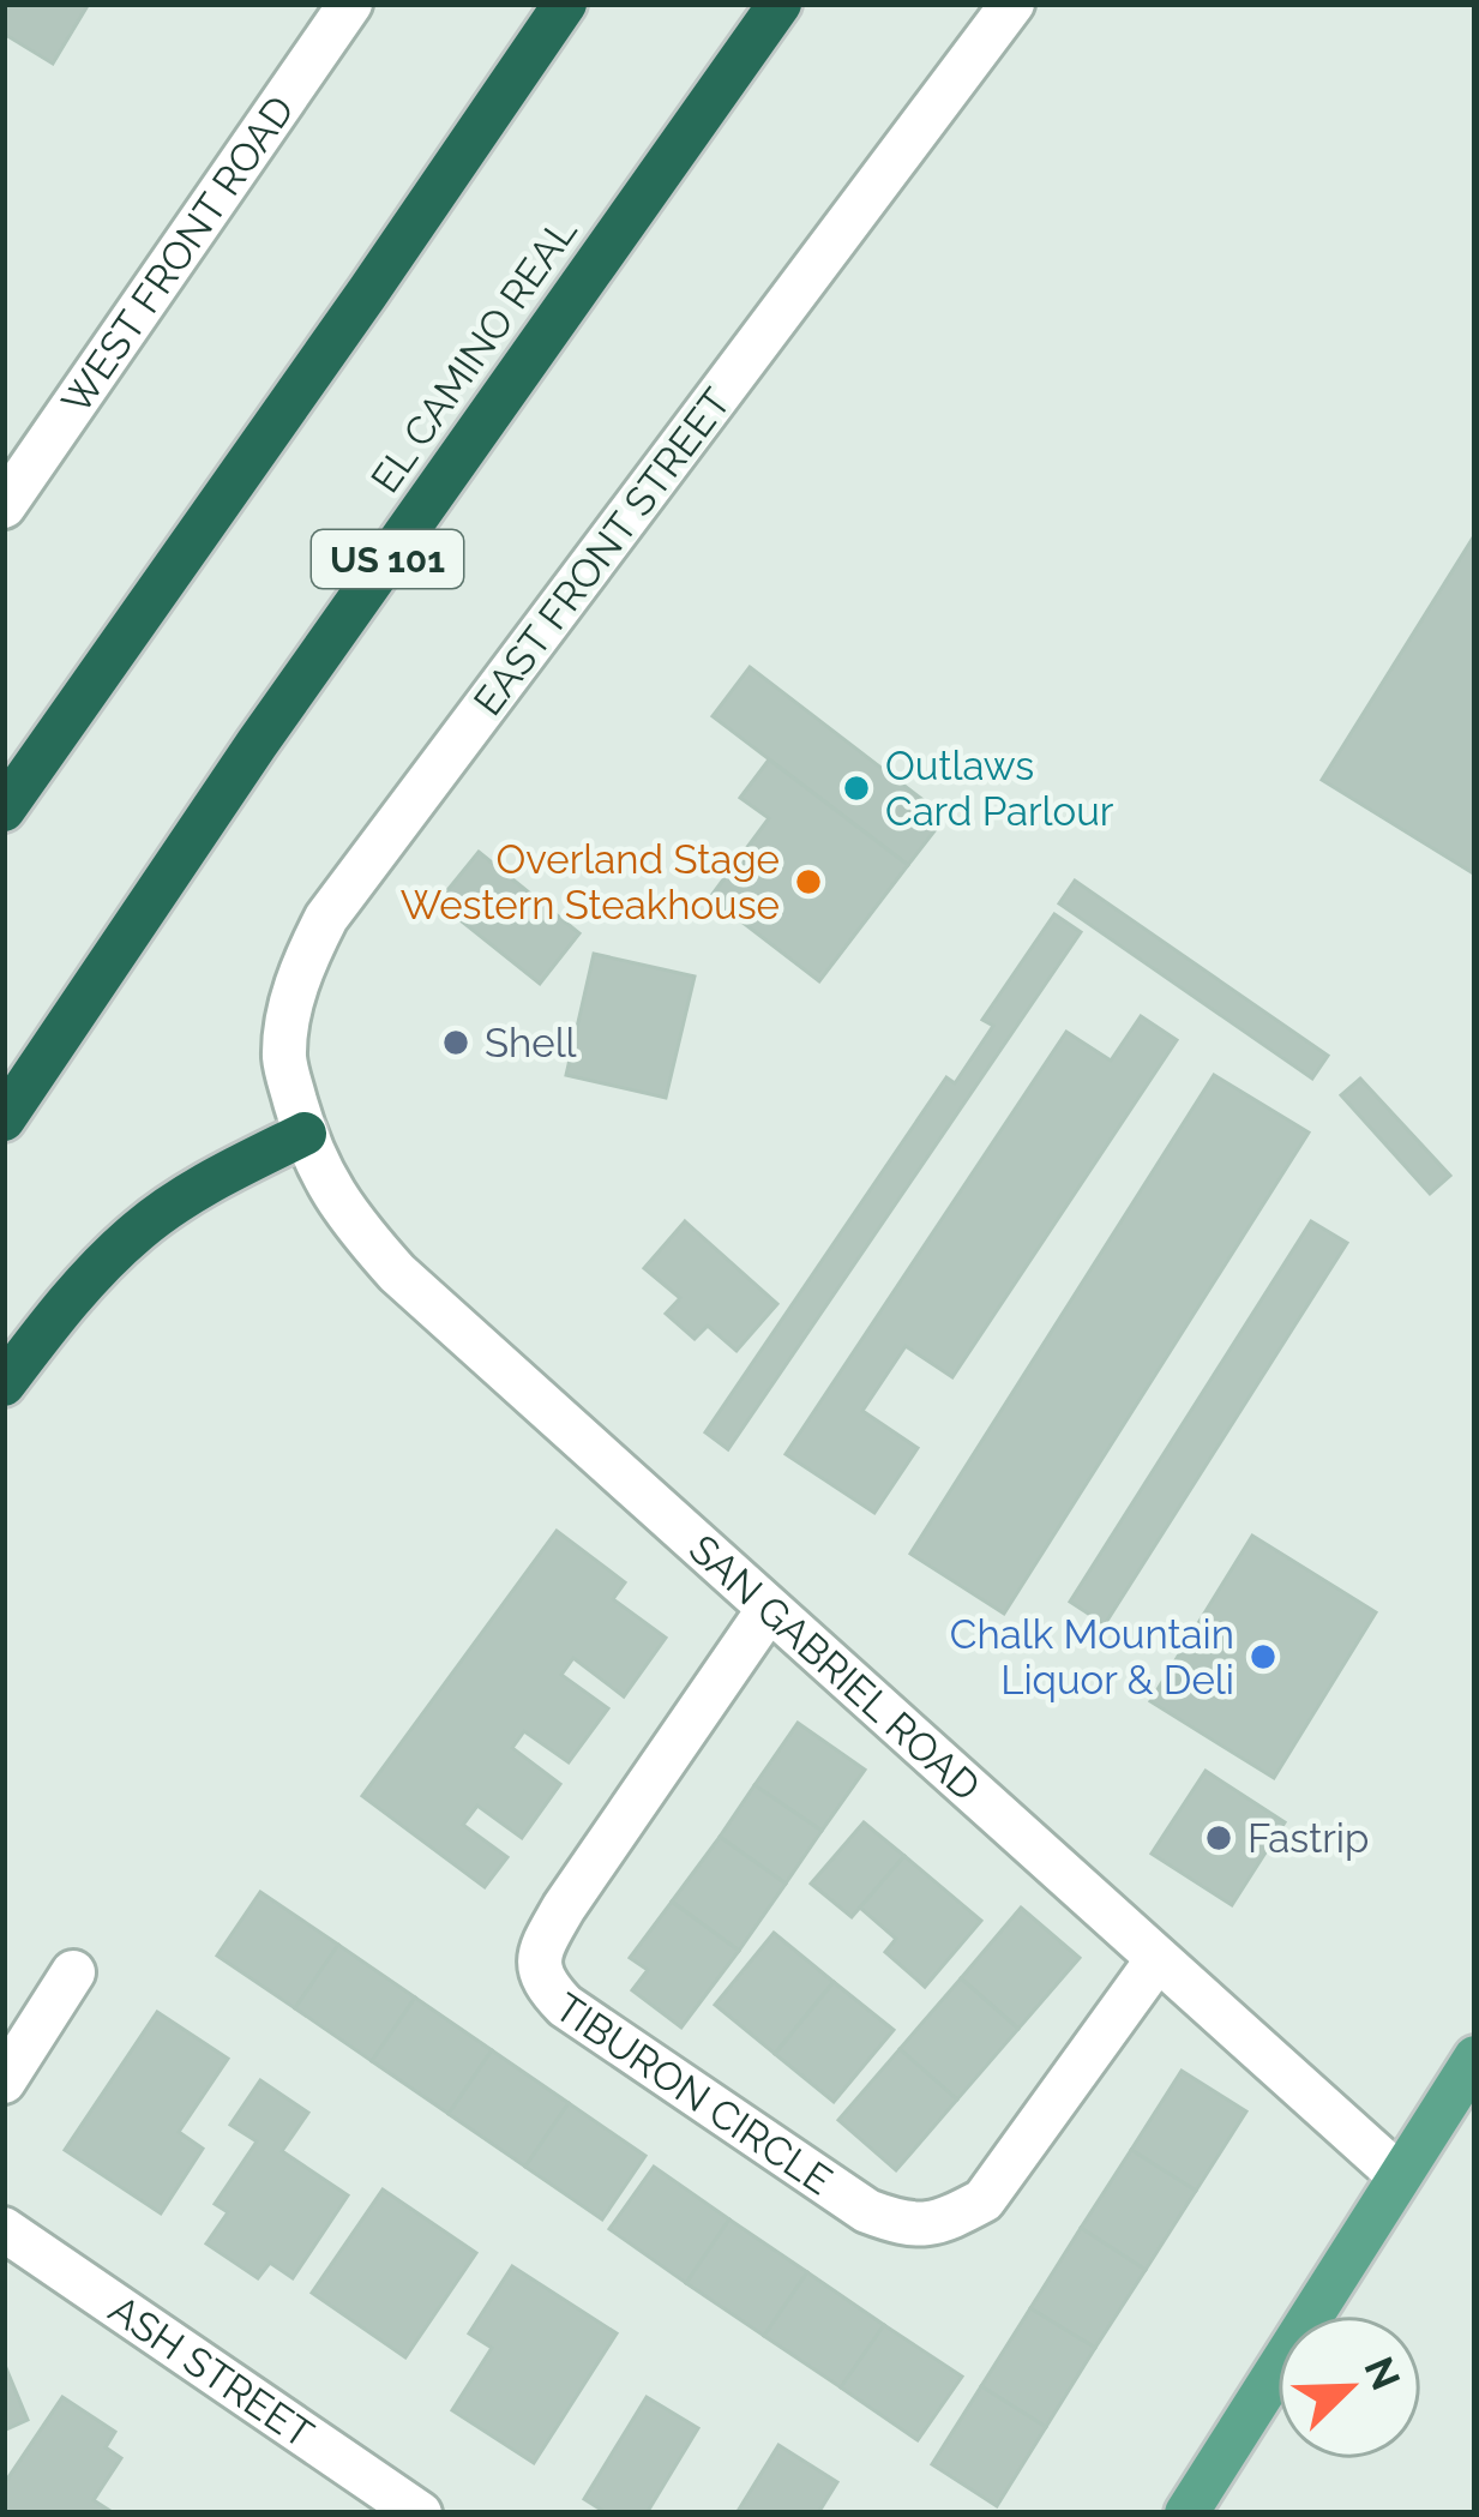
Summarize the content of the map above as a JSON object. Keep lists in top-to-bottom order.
{
  "streets": {
    "highway": ["EL CAMINO REAL", "US 101"],
    "street": [
      "WEST FRONT ROAD",
      "EAST FRONT STREET",
      "SAN GABRIEL ROAD",
      "TIBURON CIRCLE",
      "ASH STREET"
    ]
  },
  "crossings": [
    ["EAST FRONT STREET", "SAN GABRIEL ROAD"],
    ["SAN GABRIEL ROAD", "TIBURON CIRCLE"]
  ],
  "places": [
    "Outlaws Card Parlour",
    "Overland Stage Western Steakhouse",
    "Shell",
    "Chalk Mountain Liquor & Deli",
    "Fastrip"
  ],
  "north": "top right"
}
